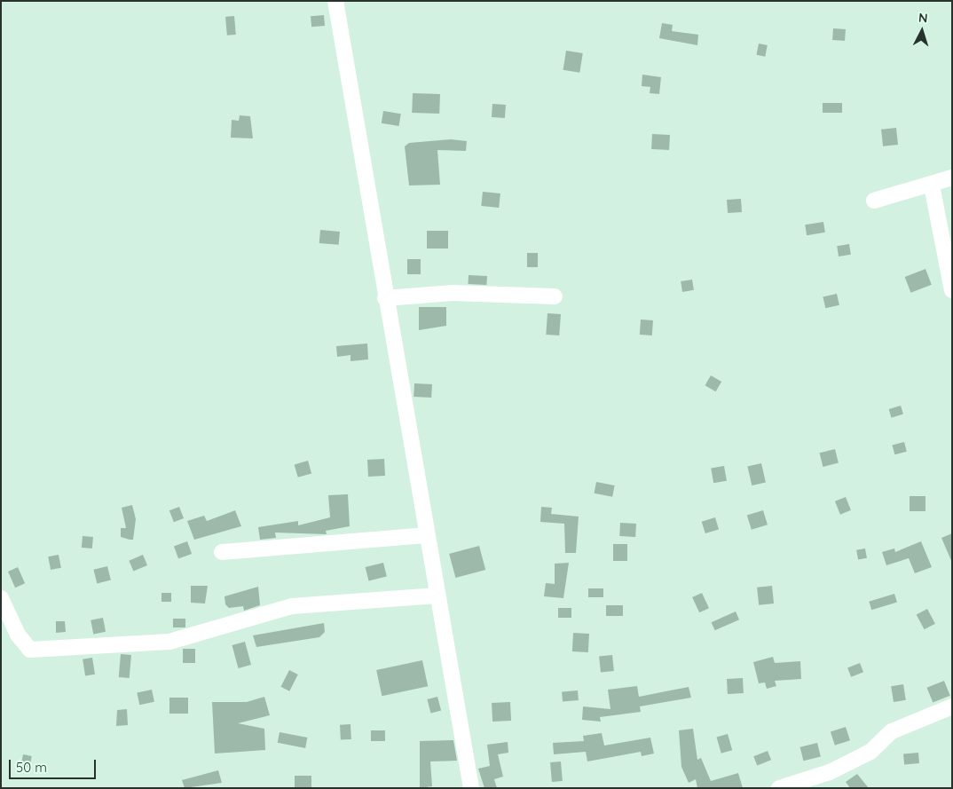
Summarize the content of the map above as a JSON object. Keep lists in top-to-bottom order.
{
  "scale_bar": "50 m",
  "north": "top"
}
